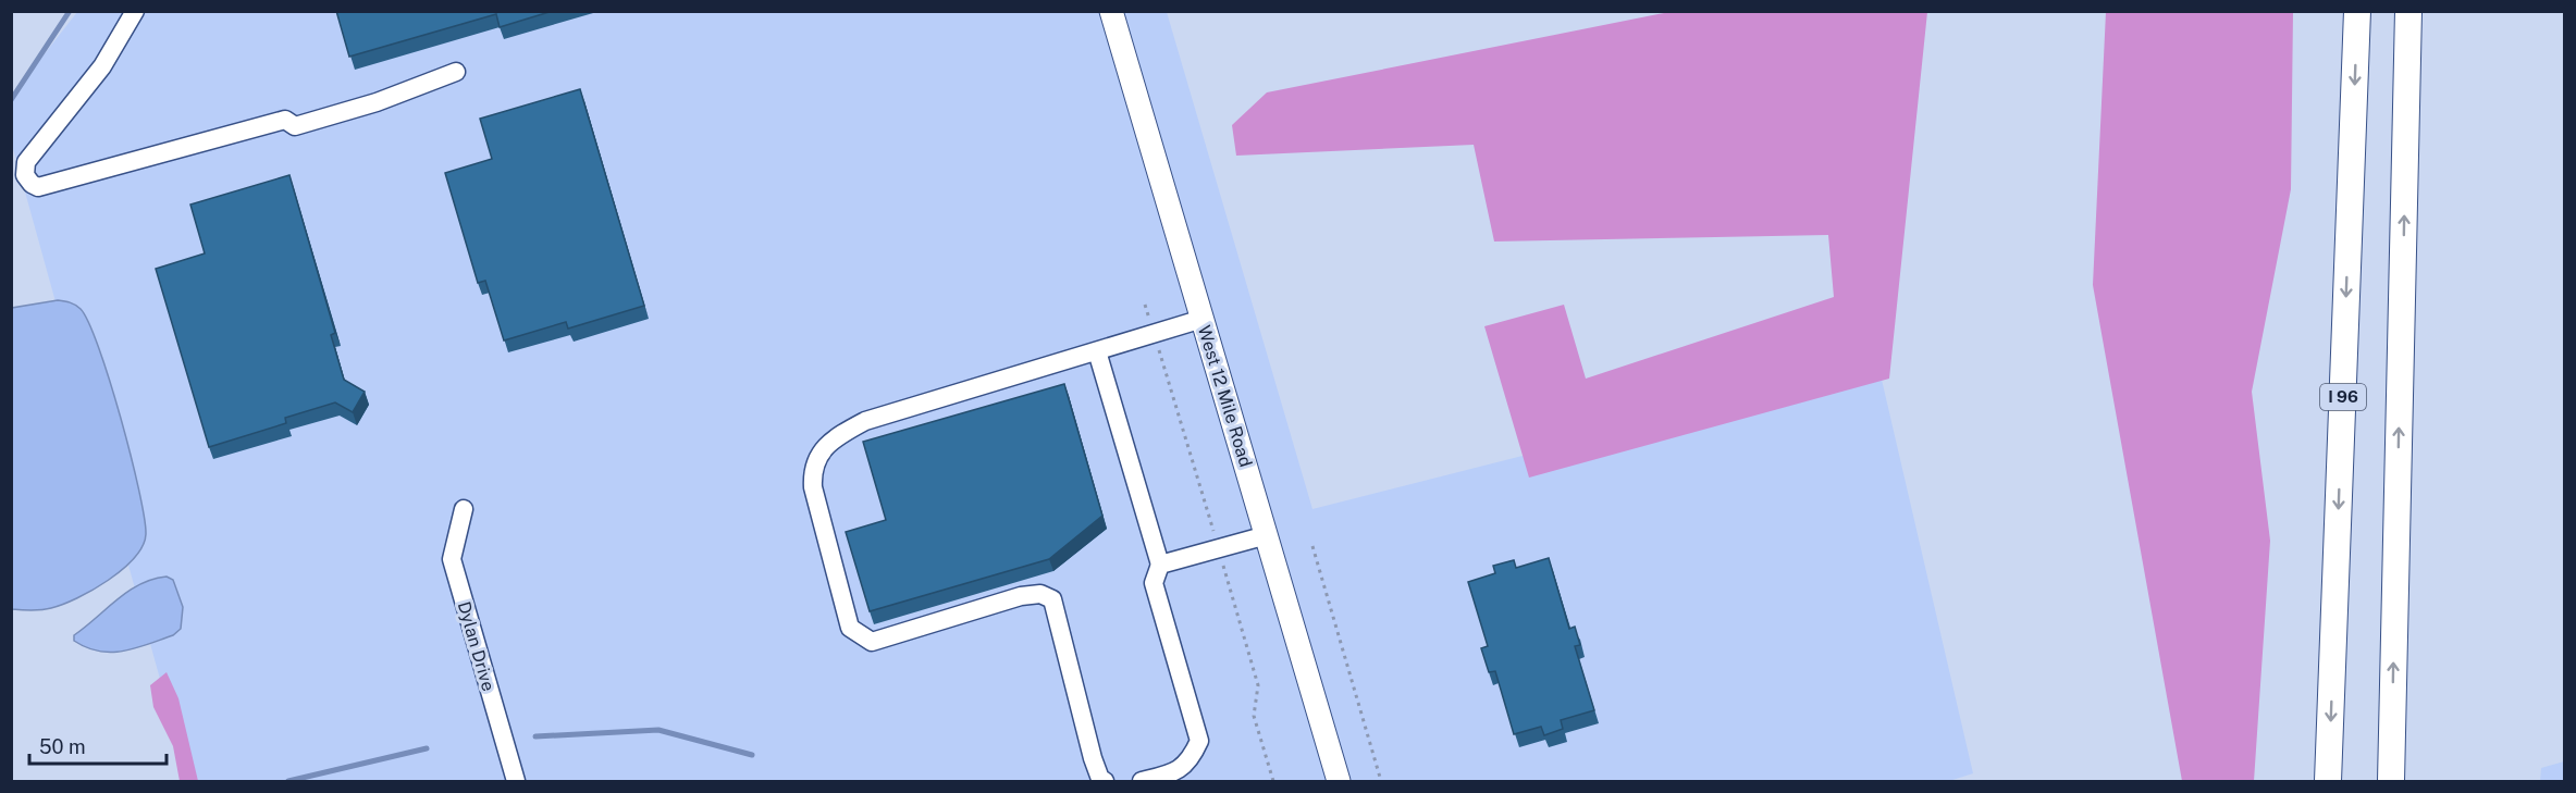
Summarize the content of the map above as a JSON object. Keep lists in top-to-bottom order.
{
  "streets": {
    "highway": ["I 96"],
    "main road": ["West 12 Mile Road"],
    "street": ["Dylan Drive"]
  },
  "scale_bar": "50 m"
}
